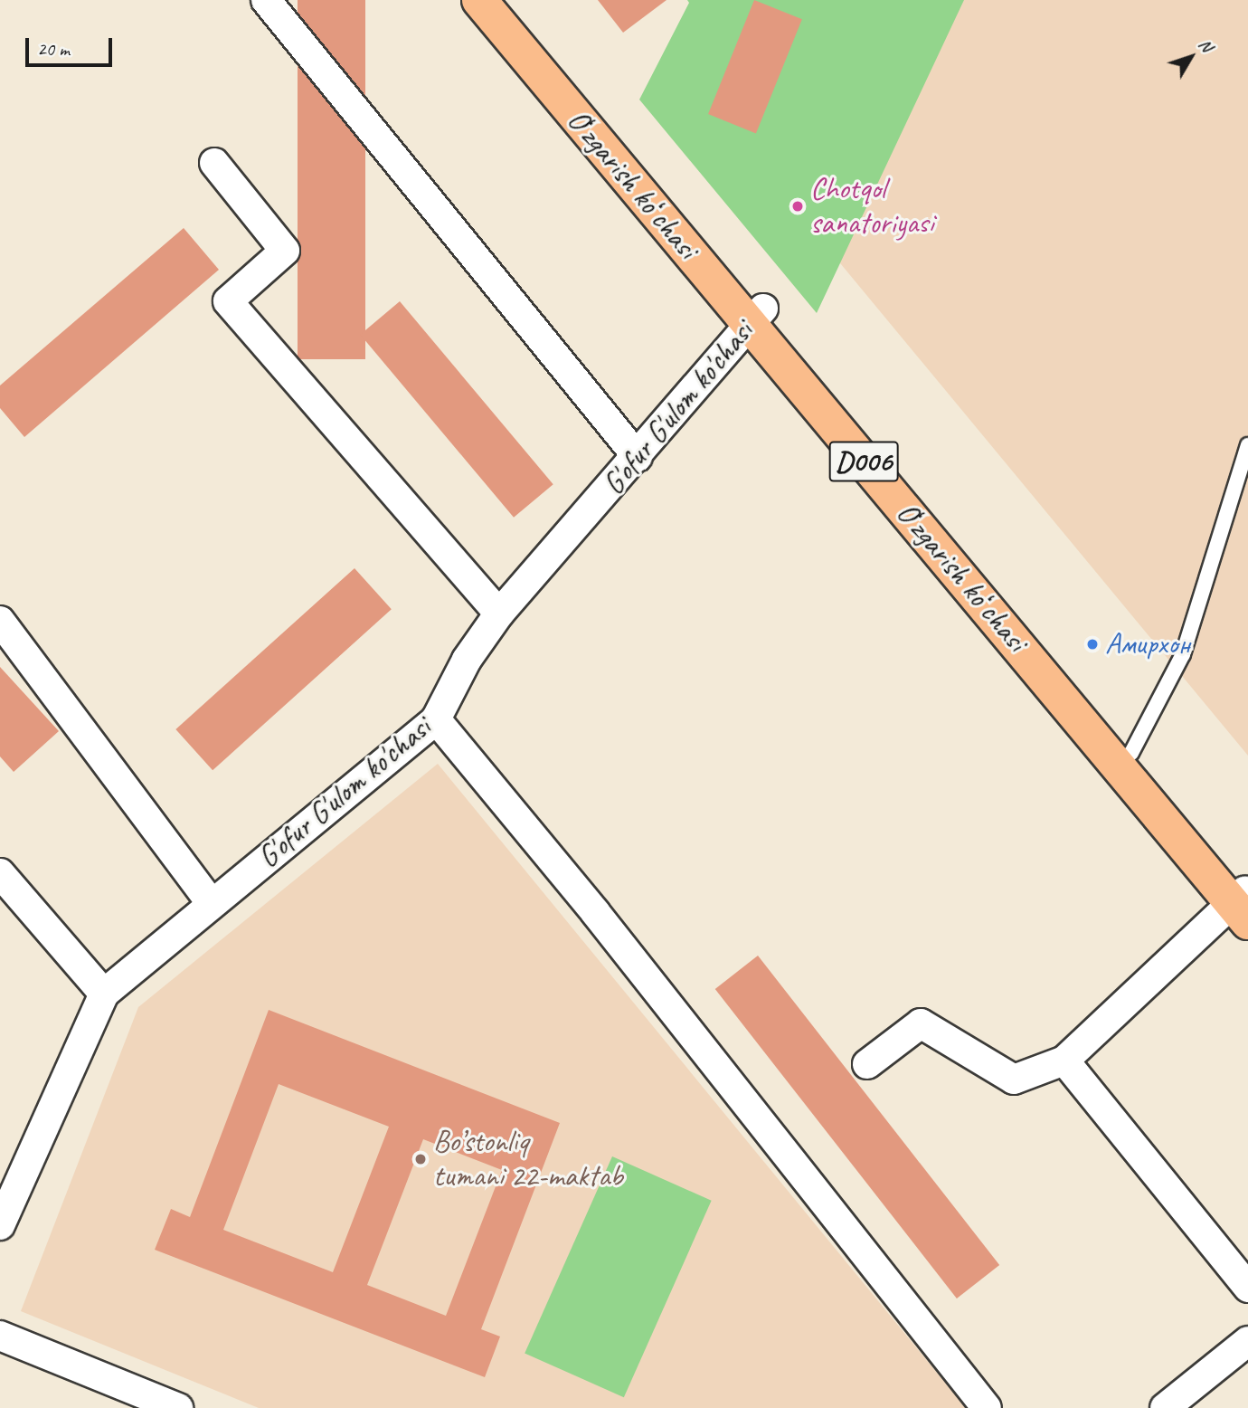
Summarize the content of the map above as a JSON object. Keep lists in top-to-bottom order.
{
  "streets": {
    "main road": ["Oʻzgarish koʻchasi", "D006"],
    "street": ["G'ofur G'ulom ko'chasi"]
  },
  "crossings": [
    ["Oʻzgarish koʻchasi", "G'ofur G'ulom ko'chasi"]
  ],
  "places": ["Chotqol sanatoriyasi", "Амирхон", "Bo’stonliq tumani 22-maktab"],
  "scale_bar": "20 m",
  "north": "top right"
}
